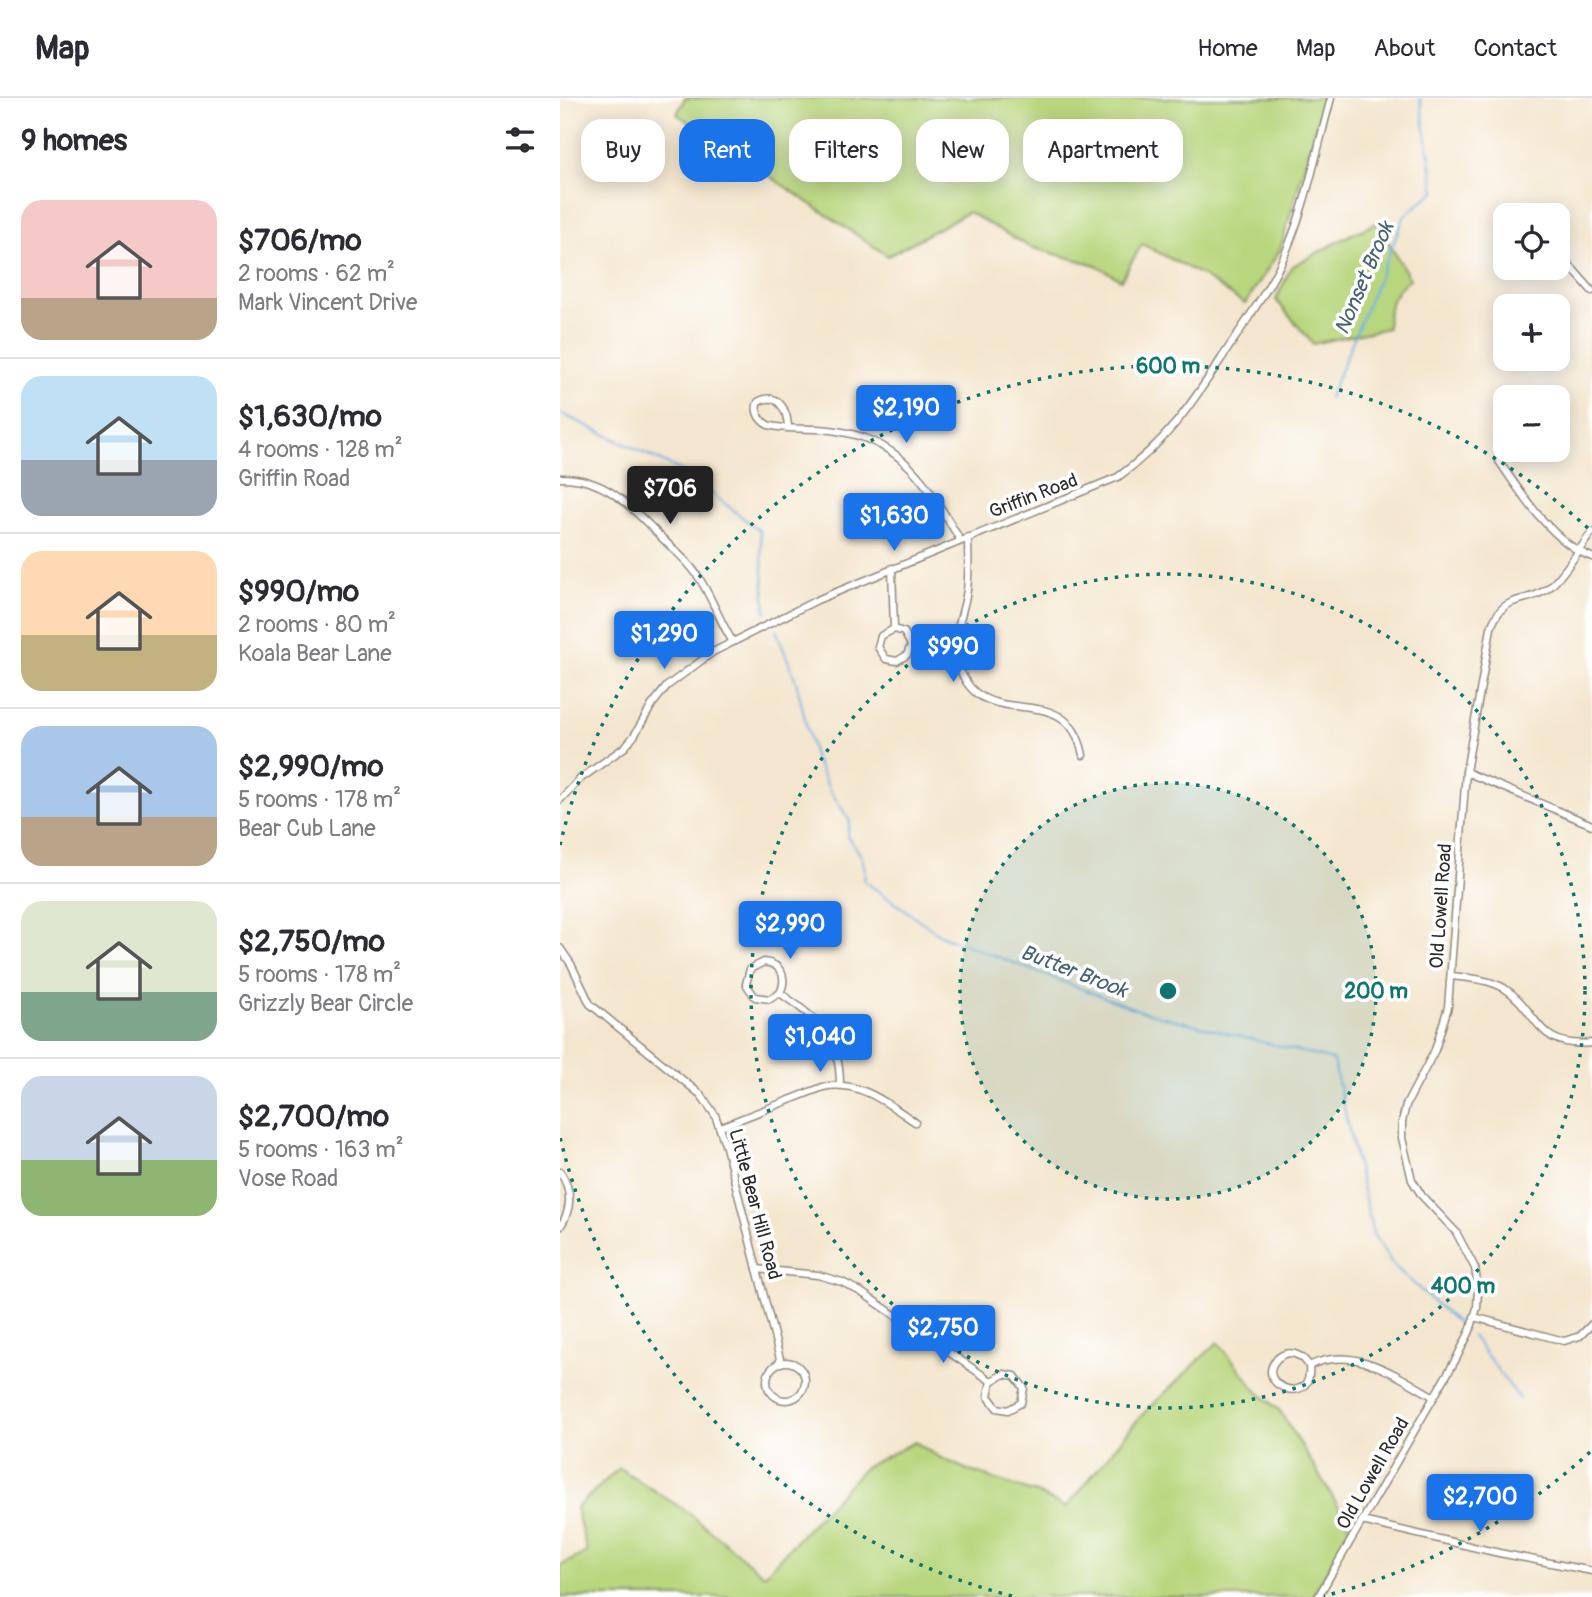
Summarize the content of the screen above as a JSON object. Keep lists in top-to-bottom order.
{
  "streets": {
    "street": ["Griffin Road", "Old Lowell Road", "Little Bear Hill Road"]
  },
  "water": ["Nonset Brook", "Butter Brook"],
  "page": {
    "header": "Map",
    "nav": [
      "Home",
      "Map",
      "About",
      "Contact"
    ],
    "heading": "9 homes",
    "chip": [
      "Buy",
      "Rent",
      "Filters",
      "New",
      "Apartment"
    ],
    "list": [
      {
        "name": "$706/mo",
        "note": "2 rooms · 62 m² · Mark Vincent Drive"
      },
      {
        "name": "$1,630/mo",
        "note": "4 rooms · 128 m² · Griffin Road"
      },
      {
        "name": "$990/mo",
        "note": "2 rooms · 80 m² · Koala Bear Lane"
      },
      {
        "name": "$2,990/mo",
        "note": "5 rooms · 178 m² · Bear Cub Lane"
      },
      {
        "name": "$2,750/mo",
        "note": "5 rooms · 178 m² · Grizzly Bear Circle"
      },
      {
        "name": "$2,700/mo",
        "note": "5 rooms · 163 m² · Vose Road"
      }
    ],
    "map_buttons": ["+", "−"],
    "price": [
      "$2,190",
      "$706",
      "$1,630",
      "$1,290",
      "$990",
      "$2,990",
      "$1,040",
      "$2,750",
      "$2,700"
    ]
  },
  "rings": ["600 m", "200 m", "400 m"]
}
